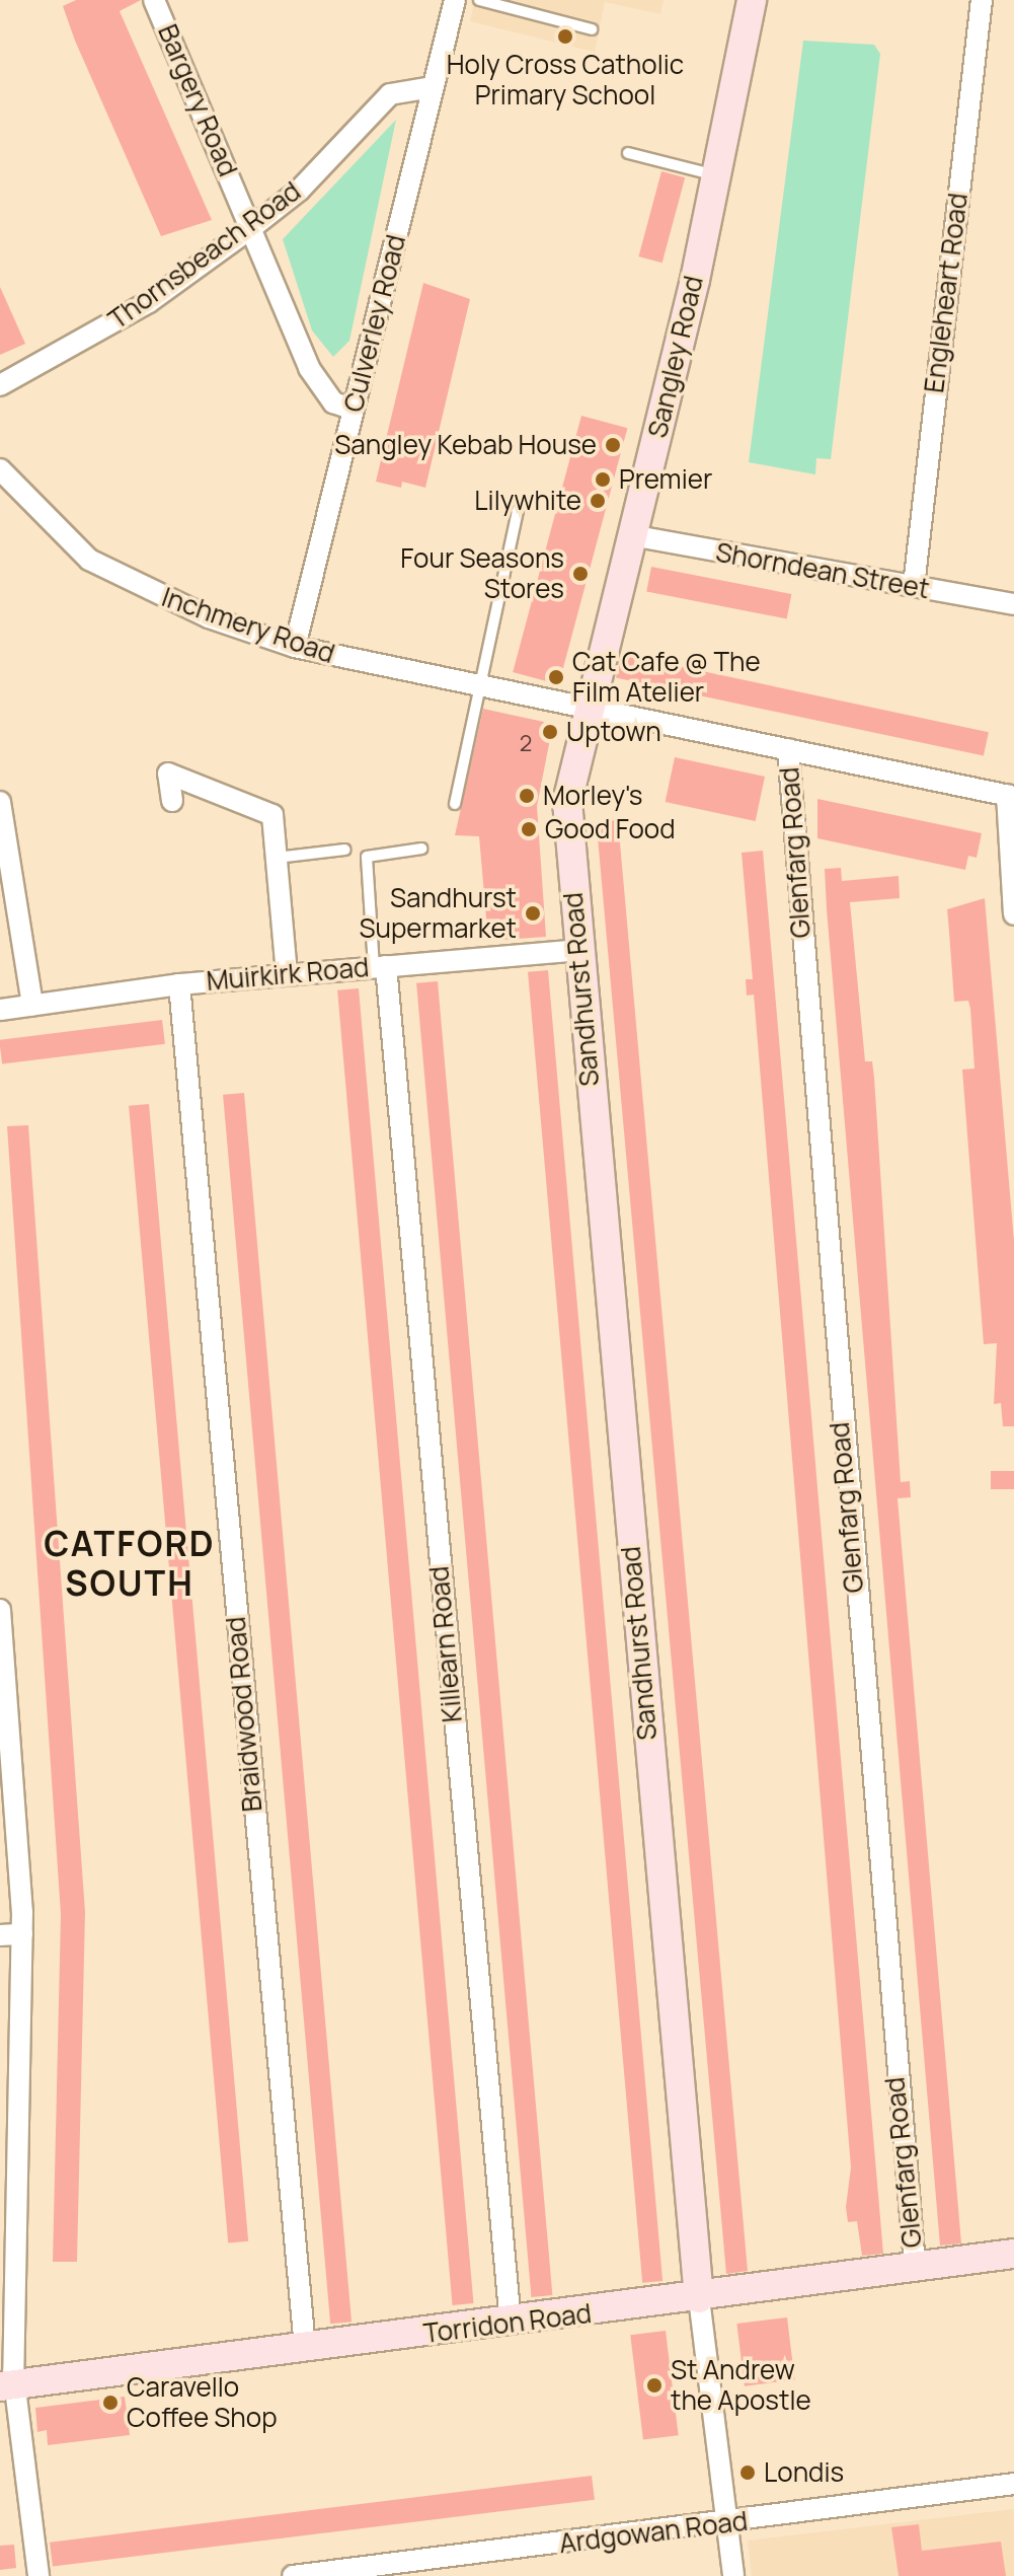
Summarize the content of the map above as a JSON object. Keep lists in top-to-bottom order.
{
  "streets": {
    "street": [
      "Bargery Road",
      "Thornsbeach Road",
      "Engleheart Road",
      "Culverley Road",
      "Sangley Road",
      "Shorndean Street",
      "Inchmery Road",
      "Glenfarg Road",
      "Muirkirk Road",
      "Sandhurst Road",
      "Killearn Road",
      "Braidwood Road",
      "Torridon Road",
      "Ardgowan Road"
    ]
  },
  "crossings": [
    ["Bargery Road", "Thornsbeach Road"],
    ["Bargery Road", "Culverley Road"],
    ["Thornsbeach Road", "Culverley Road"],
    ["Engleheart Road", "Shorndean Street"],
    ["Culverley Road", "Inchmery Road"],
    ["Sangley Road", "Shorndean Street"],
    ["Sangley Road", "Inchmery Road"],
    ["Sangley Road", "Sandhurst Road"],
    ["Inchmery Road", "Glenfarg Road"],
    ["Inchmery Road", "Sandhurst Road"],
    ["Glenfarg Road", "Torridon Road"],
    ["Muirkirk Road", "Sandhurst Road"],
    ["Muirkirk Road", "Killearn Road"],
    ["Muirkirk Road", "Braidwood Road"],
    ["Sandhurst Road", "Torridon Road"],
    ["Sandhurst Road", "Ardgowan Road"],
    ["Killearn Road", "Torridon Road"],
    ["Braidwood Road", "Torridon Road"]
  ],
  "districts": ["CATFORD SOUTH"],
  "places": [
    "Holy Cross Catholic Primary School",
    "Sangley Kebab House",
    "Premier",
    "Lilywhite",
    "Four Seasons Stores",
    "Cat Cafe @ The Film Atelier",
    "Uptown",
    "Morley's",
    "Good Food",
    "Sandhurst Supermarket",
    "St Andrew the Apostle",
    "Caravello Coffee Shop",
    "Londis"
  ],
  "house_numbers": ["2"]
}
